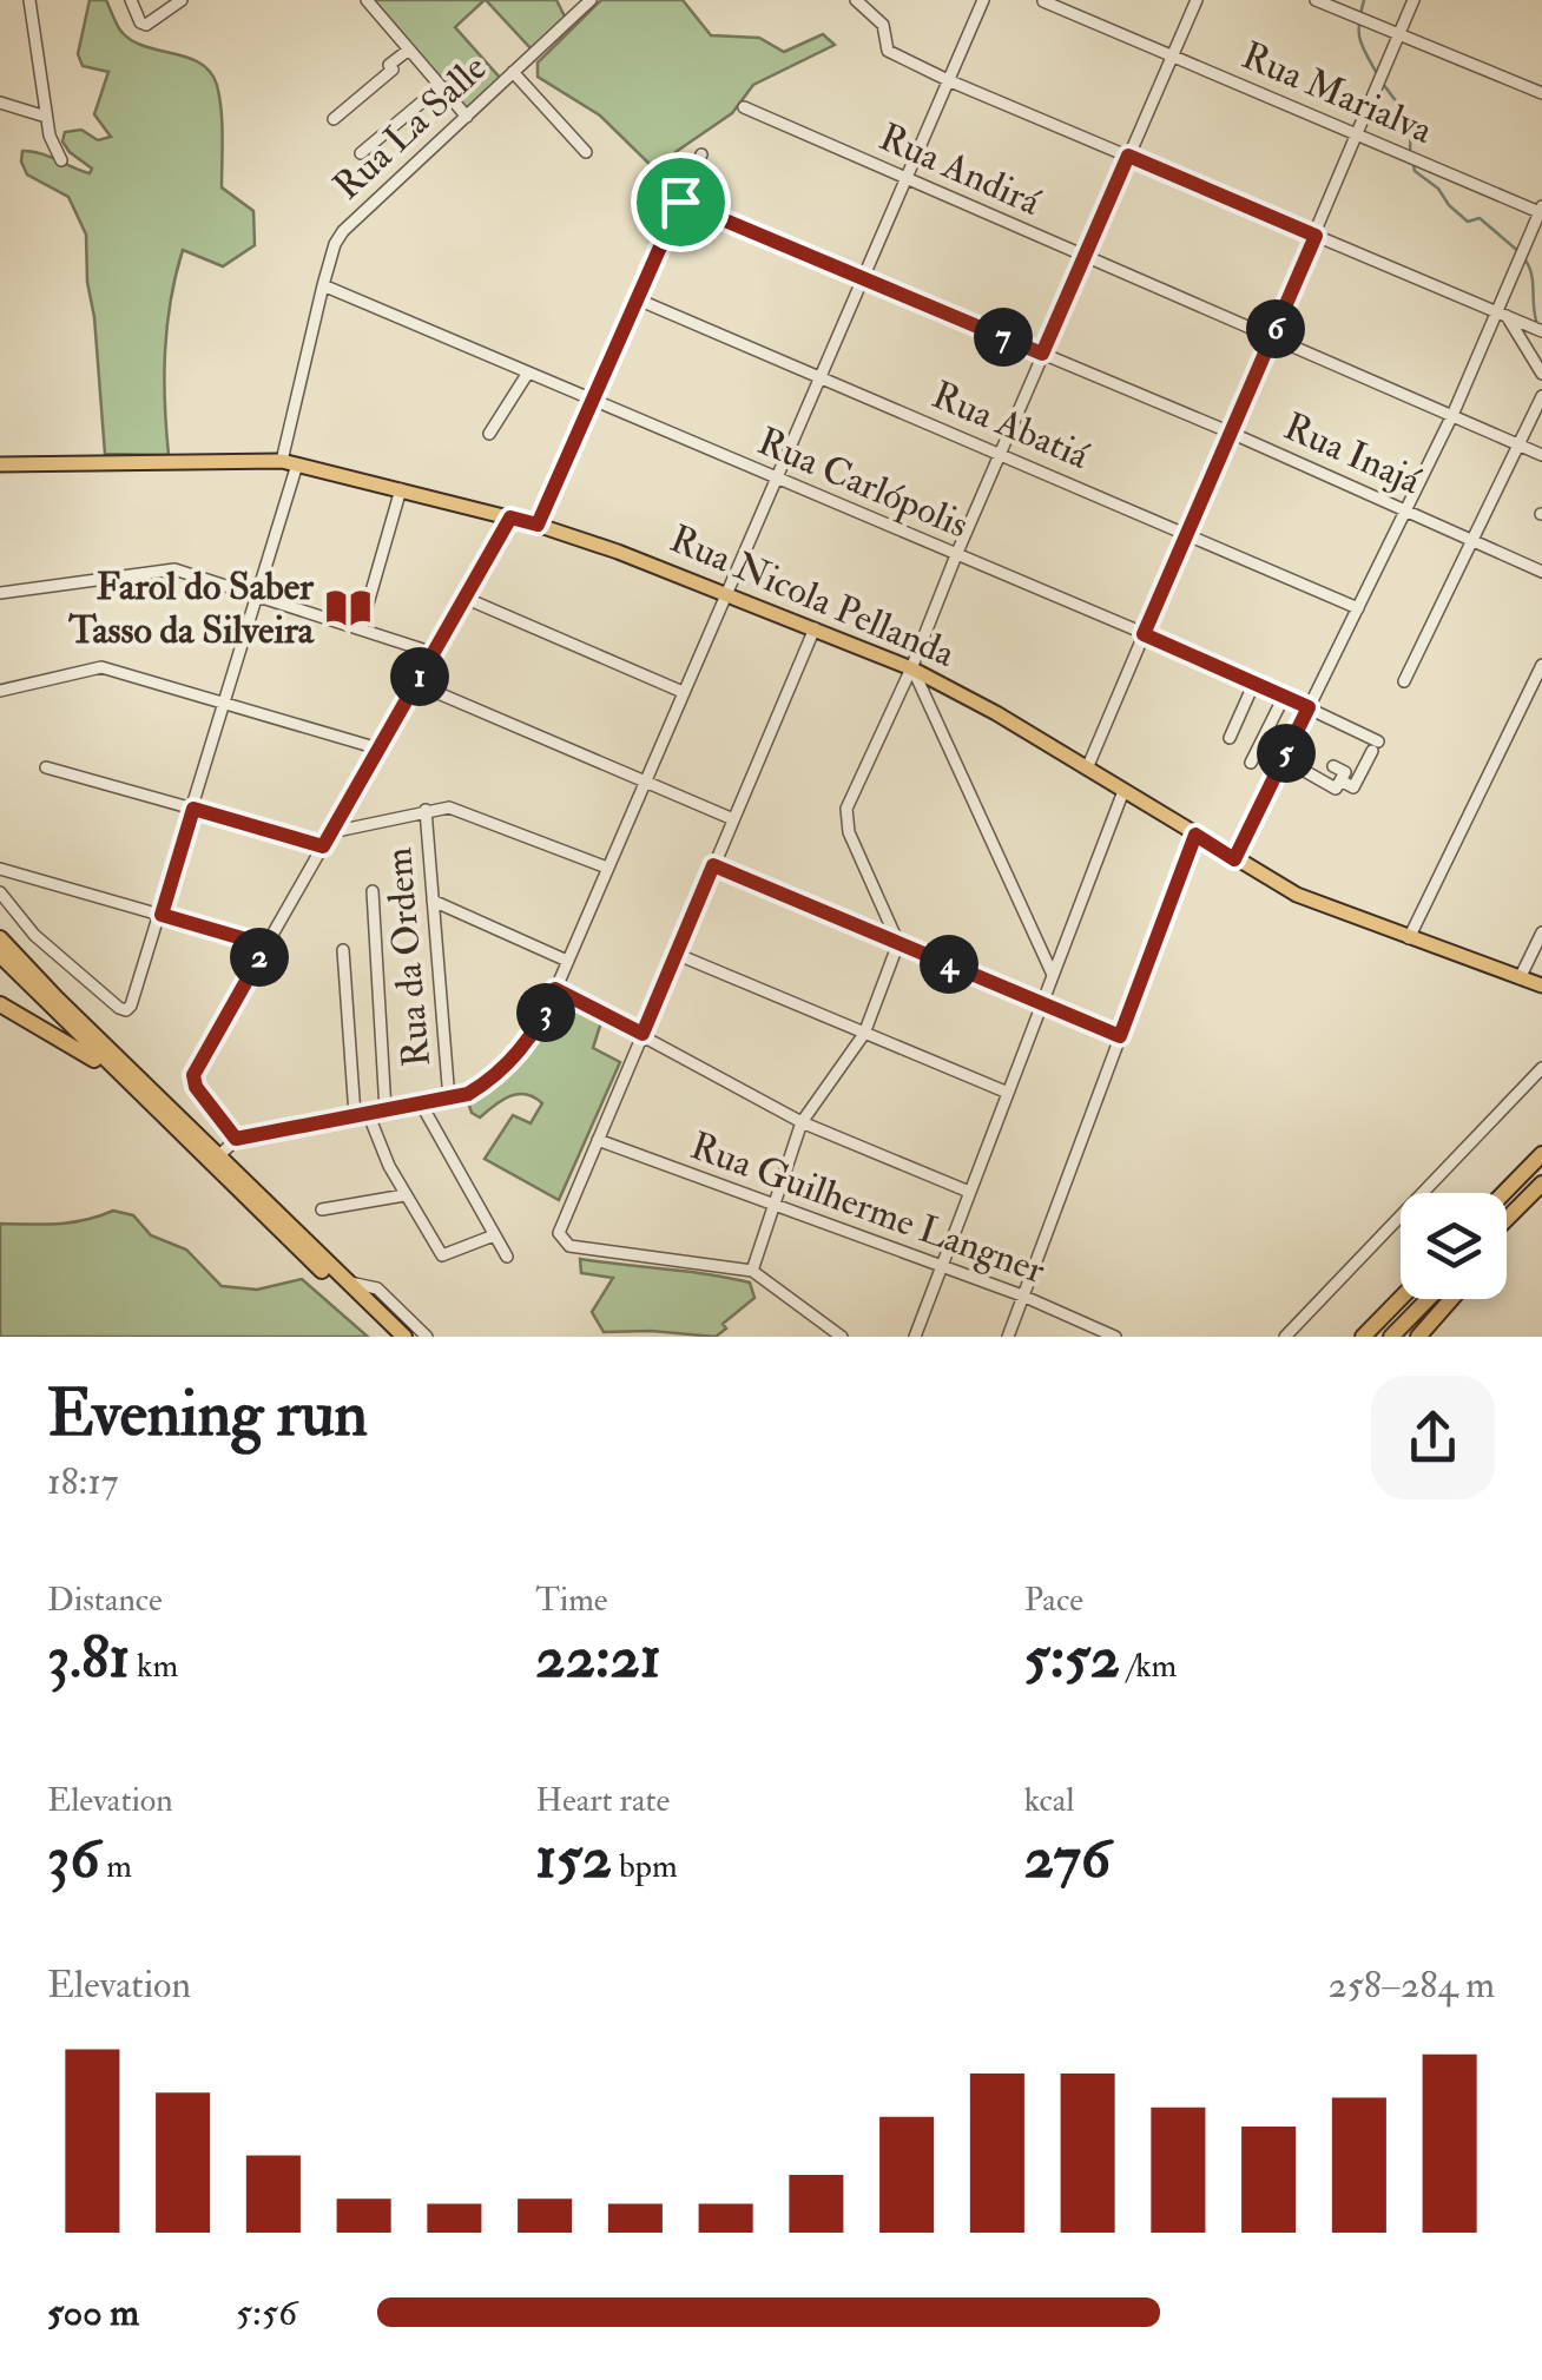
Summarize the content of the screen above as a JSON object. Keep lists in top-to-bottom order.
{
  "streets": {
    "main road": ["Rua Nicola Pellanda"],
    "street": [
      "Rua Marialva",
      "Rua La Salle",
      "Rua Andirá",
      "Rua Abatiá",
      "Rua Inajá",
      "Rua Carlópolis",
      "Rua da Ordem",
      "Rua Guilherme Langner"
    ]
  },
  "crossings": [
    ["Rua La Salle", "Rua Carlópolis"],
    ["Rua La Salle", "Rua Nicola Pellanda"]
  ],
  "places": {
    "library": ["Farol do Saber Tasso da Silveira"]
  },
  "page": {
    "pins": [
      "6",
      "7",
      "1",
      "5",
      "2",
      "4",
      "3"
    ],
    "heading": ["Evening run", "18:17"],
    "stats": [
      ["Distance", "3.81 km"],
      ["Time", "22:21"],
      ["Pace", "5:52 /km"],
      ["Elevation", "36 m"],
      ["Heart rate", "152 bpm"],
      ["kcal", "276"]
    ],
    "chart": ["Elevation", "258–284 m"],
    "list": [
      {
        "name": "500 m",
        "note": "5:56"
      }
    ]
  }
}
